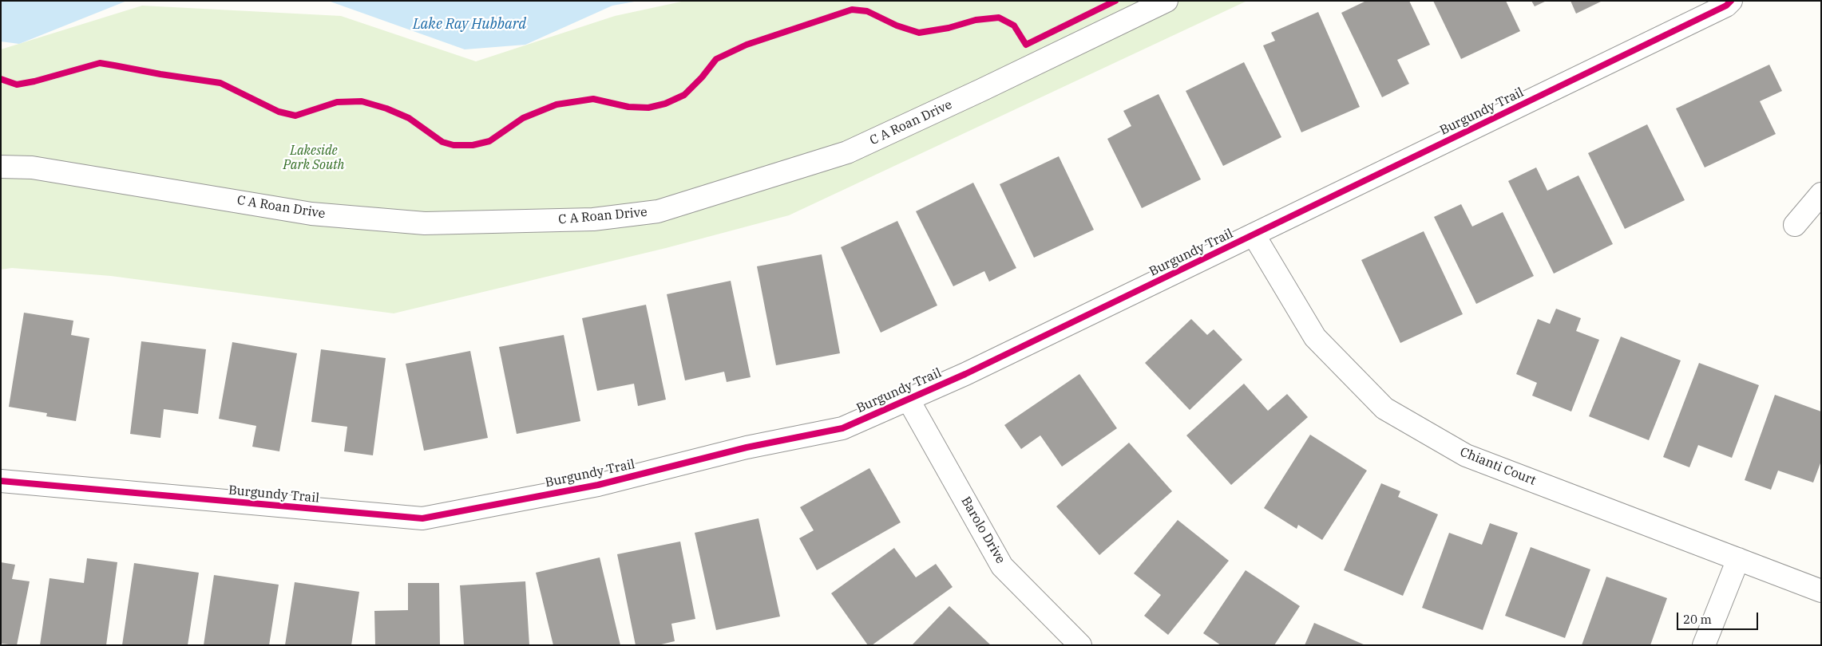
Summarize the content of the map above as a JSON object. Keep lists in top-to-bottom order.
{
  "streets": {
    "street": [
      "Burgundy Trail",
      "C A Roan Drive",
      "Chianti Court",
      "Barolo Drive"
    ]
  },
  "crossings": [
    ["Burgundy Trail", "Chianti Court"],
    ["Burgundy Trail", "Barolo Drive"]
  ],
  "water": ["Lake Ray Hubbard"],
  "parks": ["Lakeside Park South"],
  "scale_bar": "20 m"
}
